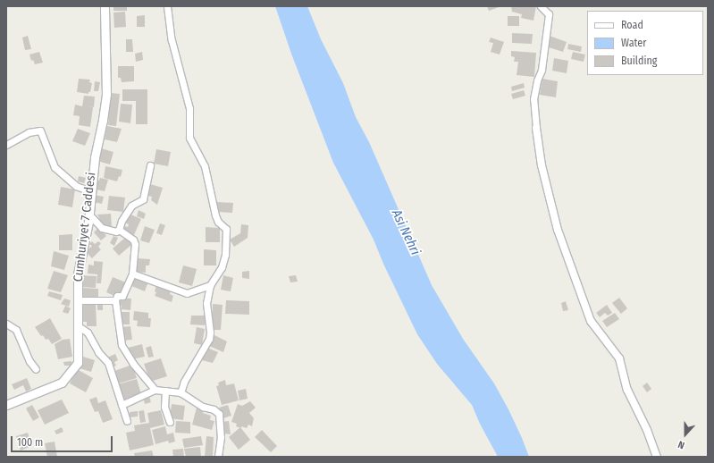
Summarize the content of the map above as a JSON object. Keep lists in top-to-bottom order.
{
  "streets": {
    "main road": ["Cumhuriyet 7 Caddesi"]
  },
  "water": ["Asi Nehri"],
  "legend": ["Road", "Water", "Building"],
  "scale_bar": "100 m",
  "north": "bottom"
}
